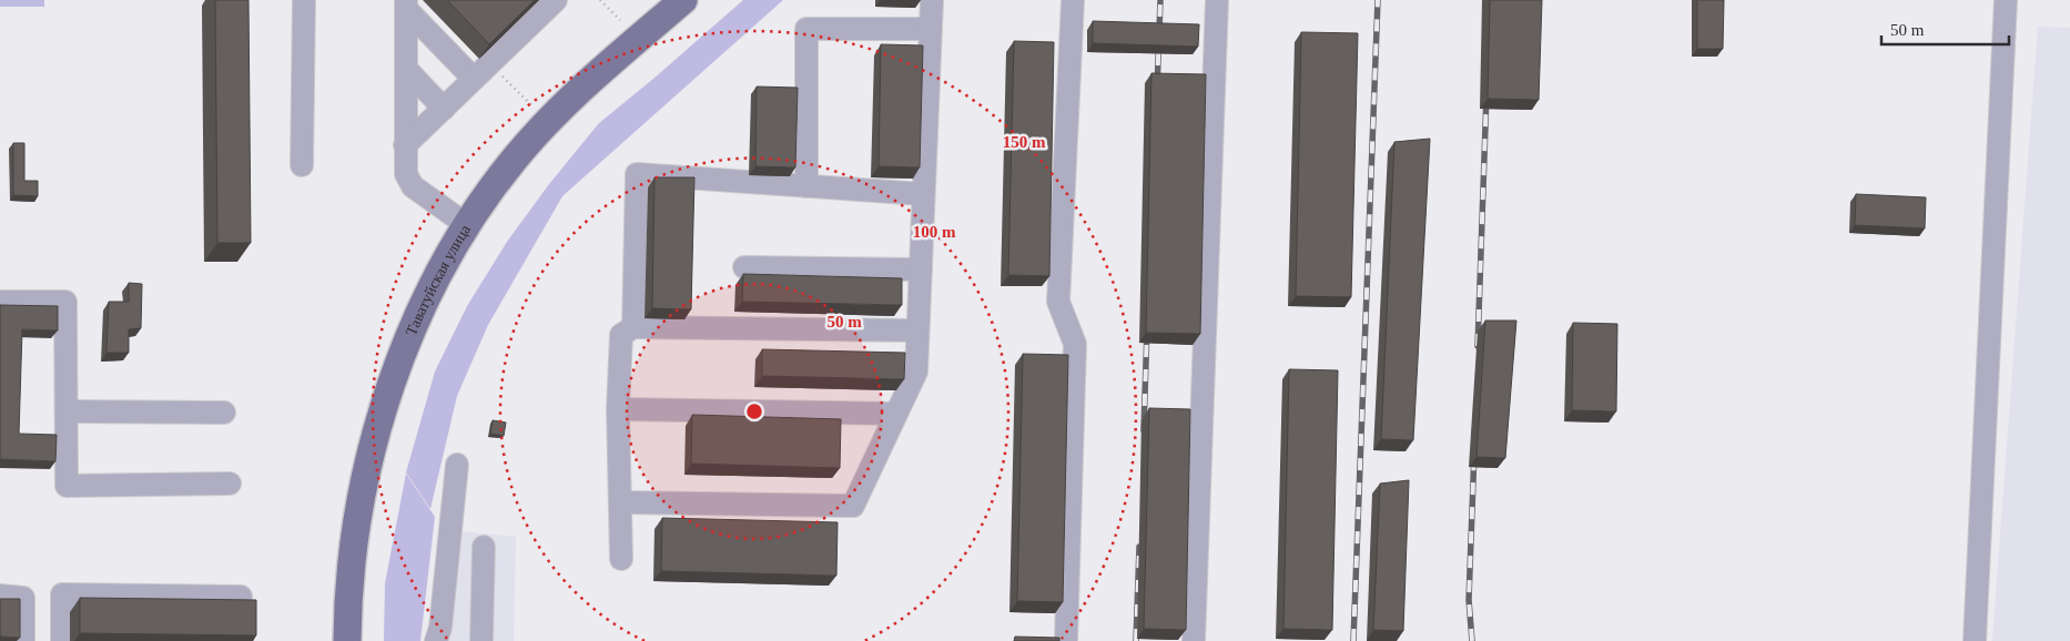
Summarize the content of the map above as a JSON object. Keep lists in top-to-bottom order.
{
  "streets": {
    "main road": ["Таватуйская улица"]
  },
  "scale_bar": "50 m",
  "rings": ["150 m", "100 m", "50 m"]
}
